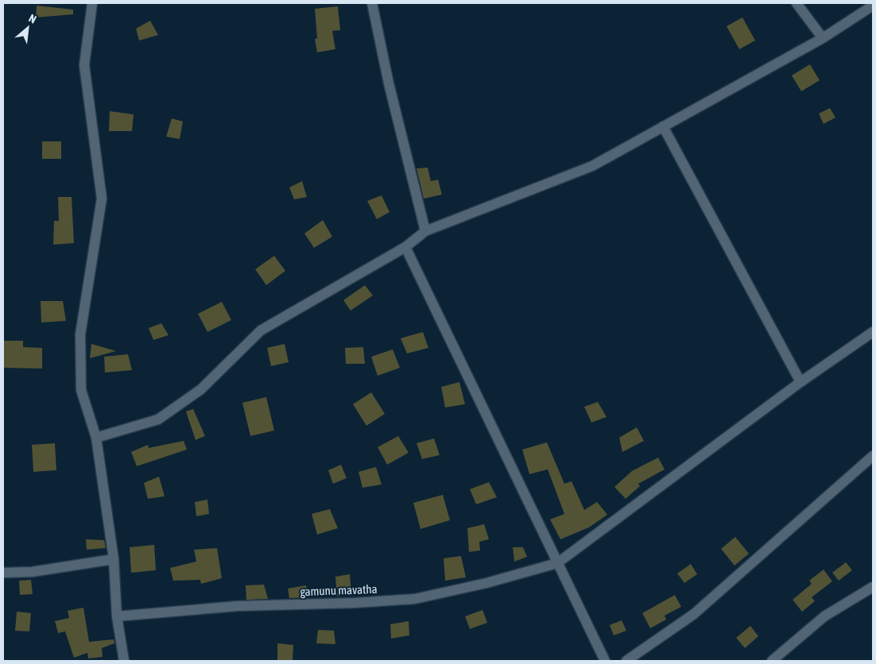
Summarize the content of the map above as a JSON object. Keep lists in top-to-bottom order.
{
  "streets": {
    "street": ["gamunu mavatha"]
  },
  "north": "top right"
}
